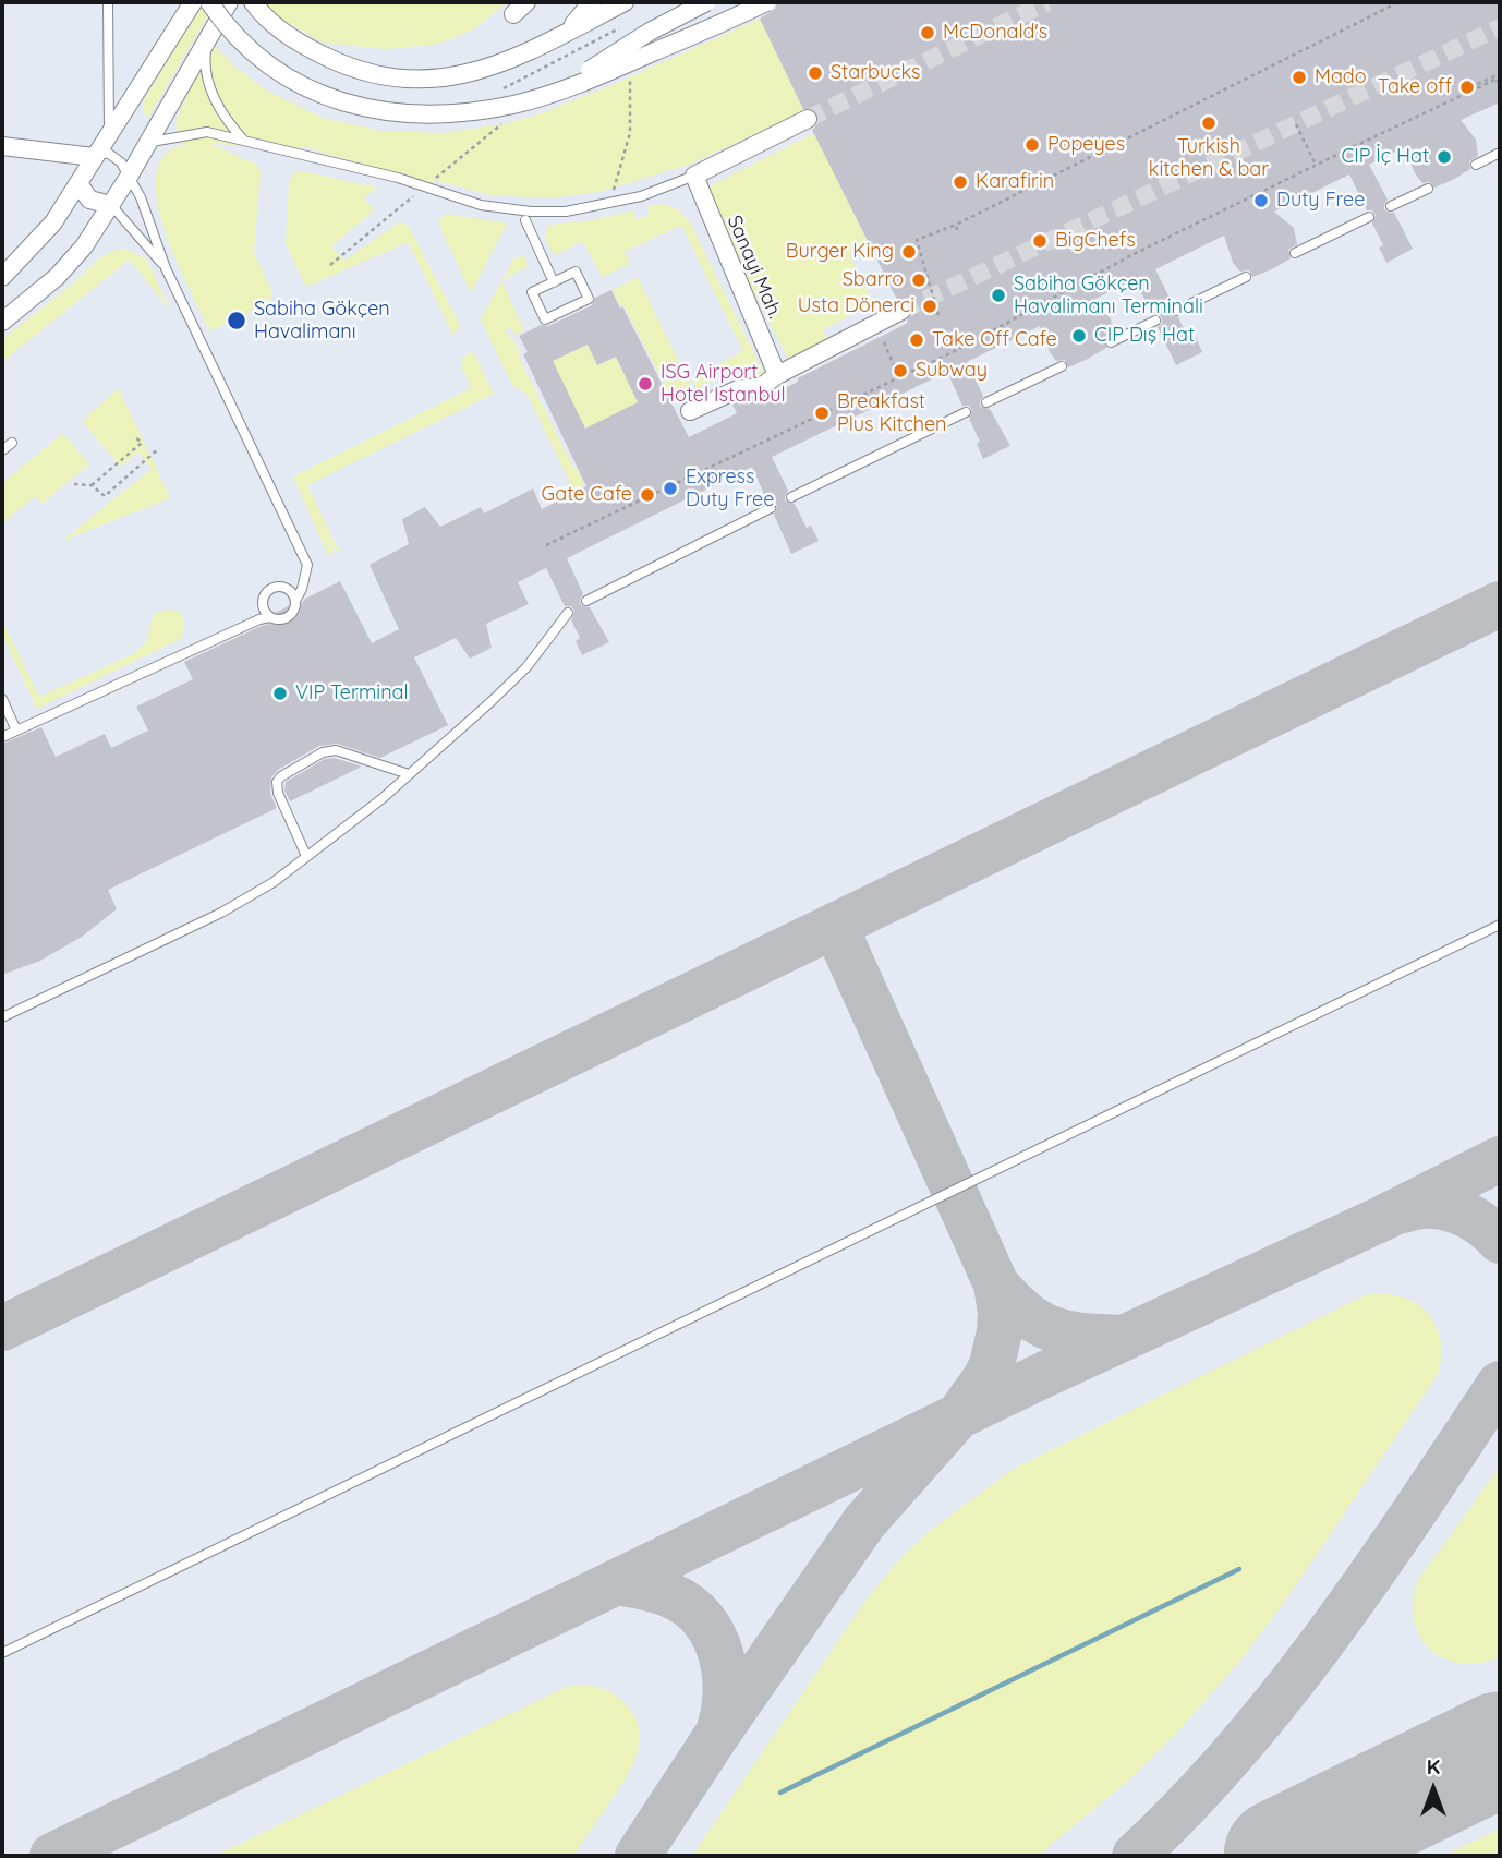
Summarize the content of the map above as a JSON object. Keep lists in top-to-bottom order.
{
  "streets": {
    "street": ["Sanayi Mah."]
  },
  "places": [
    "McDonald's",
    "Starbucks",
    "Mado",
    "Take off",
    "Turkish kitchen & bar",
    "Popeyes",
    "CIP İç Hat",
    "Karafirin",
    "Duty Free",
    "BigChefs",
    "Burger King",
    "Sbarro",
    "Sabiha Gökçen Havalimanı Terminali",
    "Usta Dönerci",
    "Sabiha Gökçen Havalimanı",
    "CIP Dış Hat",
    "Take Off Cafe",
    "Subway",
    "ISG Airport Hotel Istanbul",
    "Breakfast Plus Kitchen",
    "Express Duty Free",
    "Gate Cafe",
    "VIP Terminal"
  ],
  "north": "top"
}
